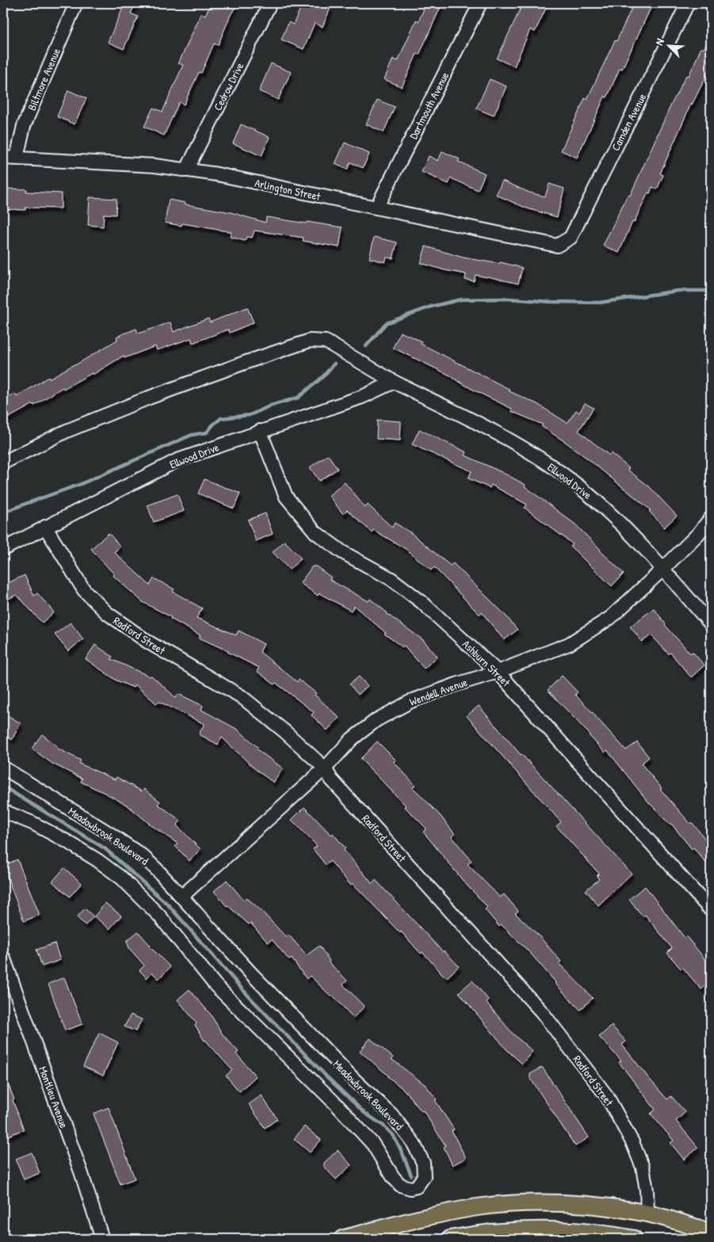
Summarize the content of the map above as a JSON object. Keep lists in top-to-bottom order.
{
  "streets": {
    "street": [
      "Biltmore Avenue",
      "Cedrow Drive",
      "Dartmouth Avenue",
      "Camden Avenue",
      "Arlington Street",
      "Ellwood Drive",
      "Radford Street",
      "Ashburn Street",
      "Wendell Avenue",
      "Meadowbrook Boulevard",
      "Montlieu Avenue"
    ]
  },
  "crossings": [
    ["Biltmore Avenue", "Arlington Street"],
    ["Cedrow Drive", "Arlington Street"],
    ["Dartmouth Avenue", "Arlington Street"],
    ["Camden Avenue", "Arlington Street"],
    ["Ellwood Drive", "Radford Street"],
    ["Ellwood Drive", "Ashburn Street"],
    ["Ellwood Drive", "Wendell Avenue"],
    ["Radford Street", "Wendell Avenue"],
    ["Ashburn Street", "Wendell Avenue"],
    ["Wendell Avenue", "Meadowbrook Boulevard"]
  ],
  "north": "top left"
}
